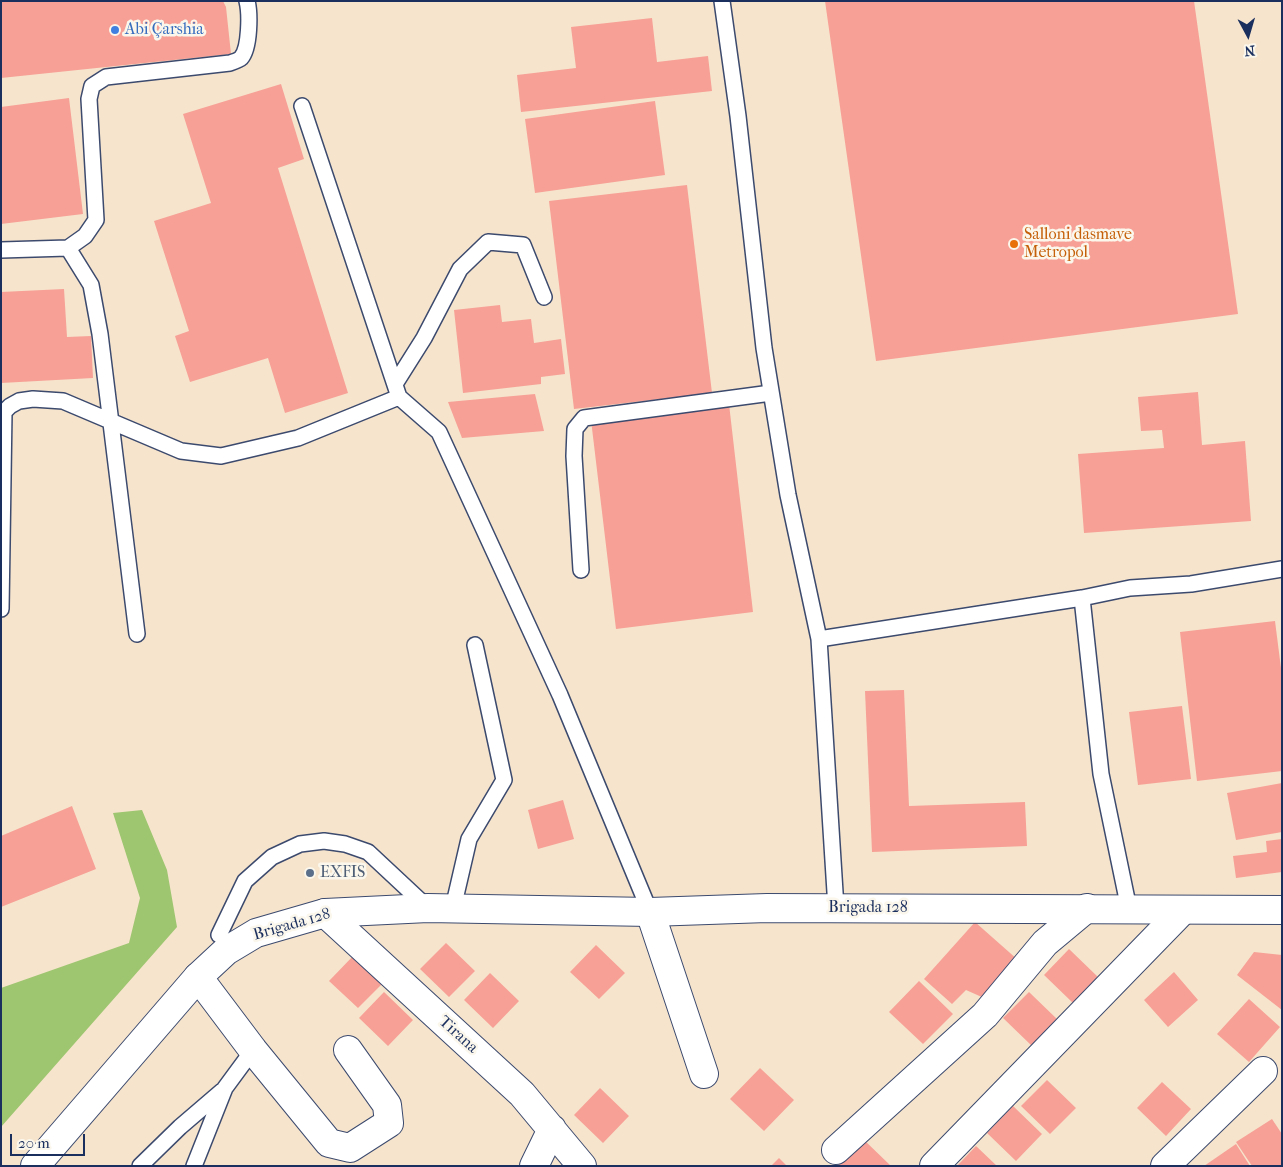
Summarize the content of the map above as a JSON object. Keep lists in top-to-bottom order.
{
  "streets": {
    "street": ["Brigada 128", "Tirana"]
  },
  "crossings": [
    ["Brigada 128", "Tirana"]
  ],
  "places": ["Abi Çarshia", "Salloni dasmave Metropol", "EXFIS"],
  "scale_bar": "20 m",
  "north": "bottom"
}
